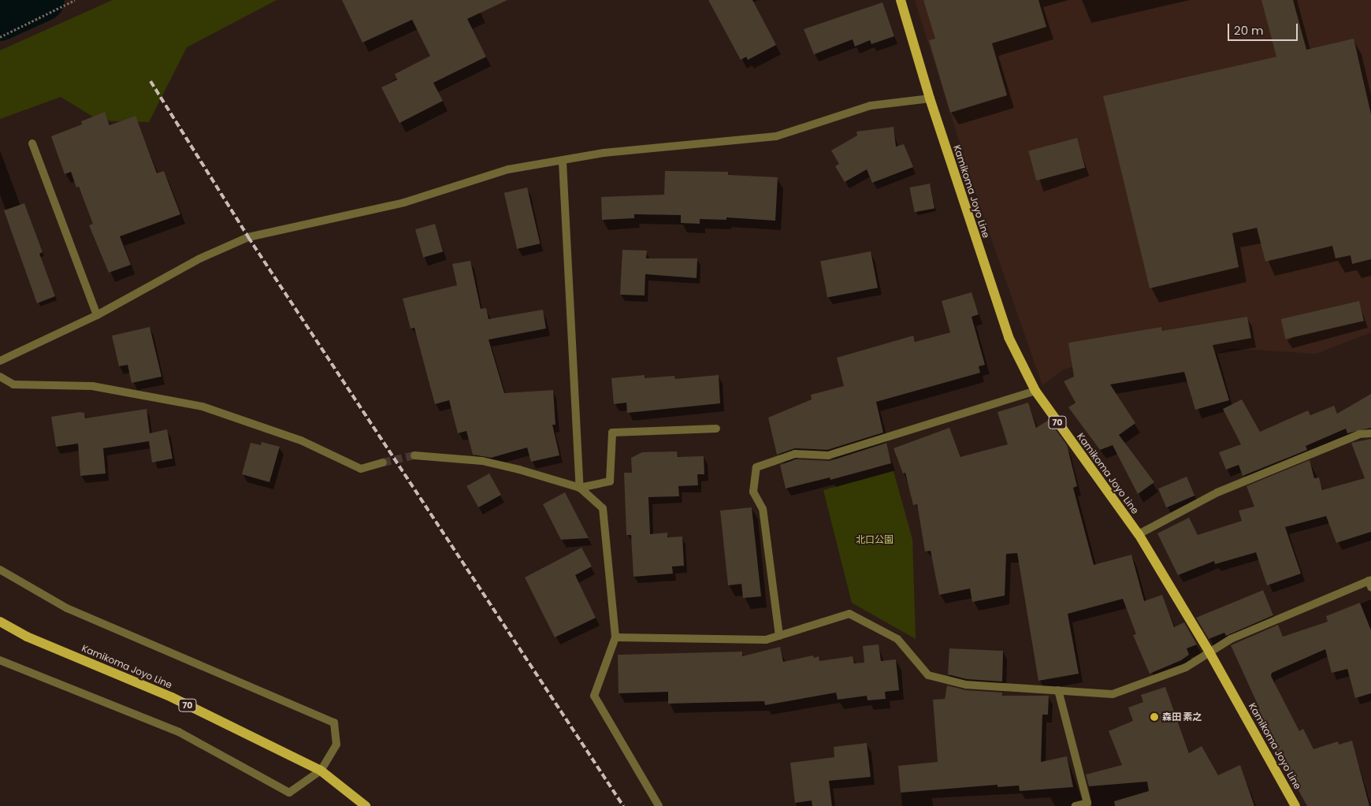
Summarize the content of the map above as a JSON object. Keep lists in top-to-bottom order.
{
  "streets": {
    "main road": ["Kamikoma Joyo Line", "70"]
  },
  "parks": ["北口公園"],
  "places": ["森田 素之"],
  "scale_bar": "20 m"
}
